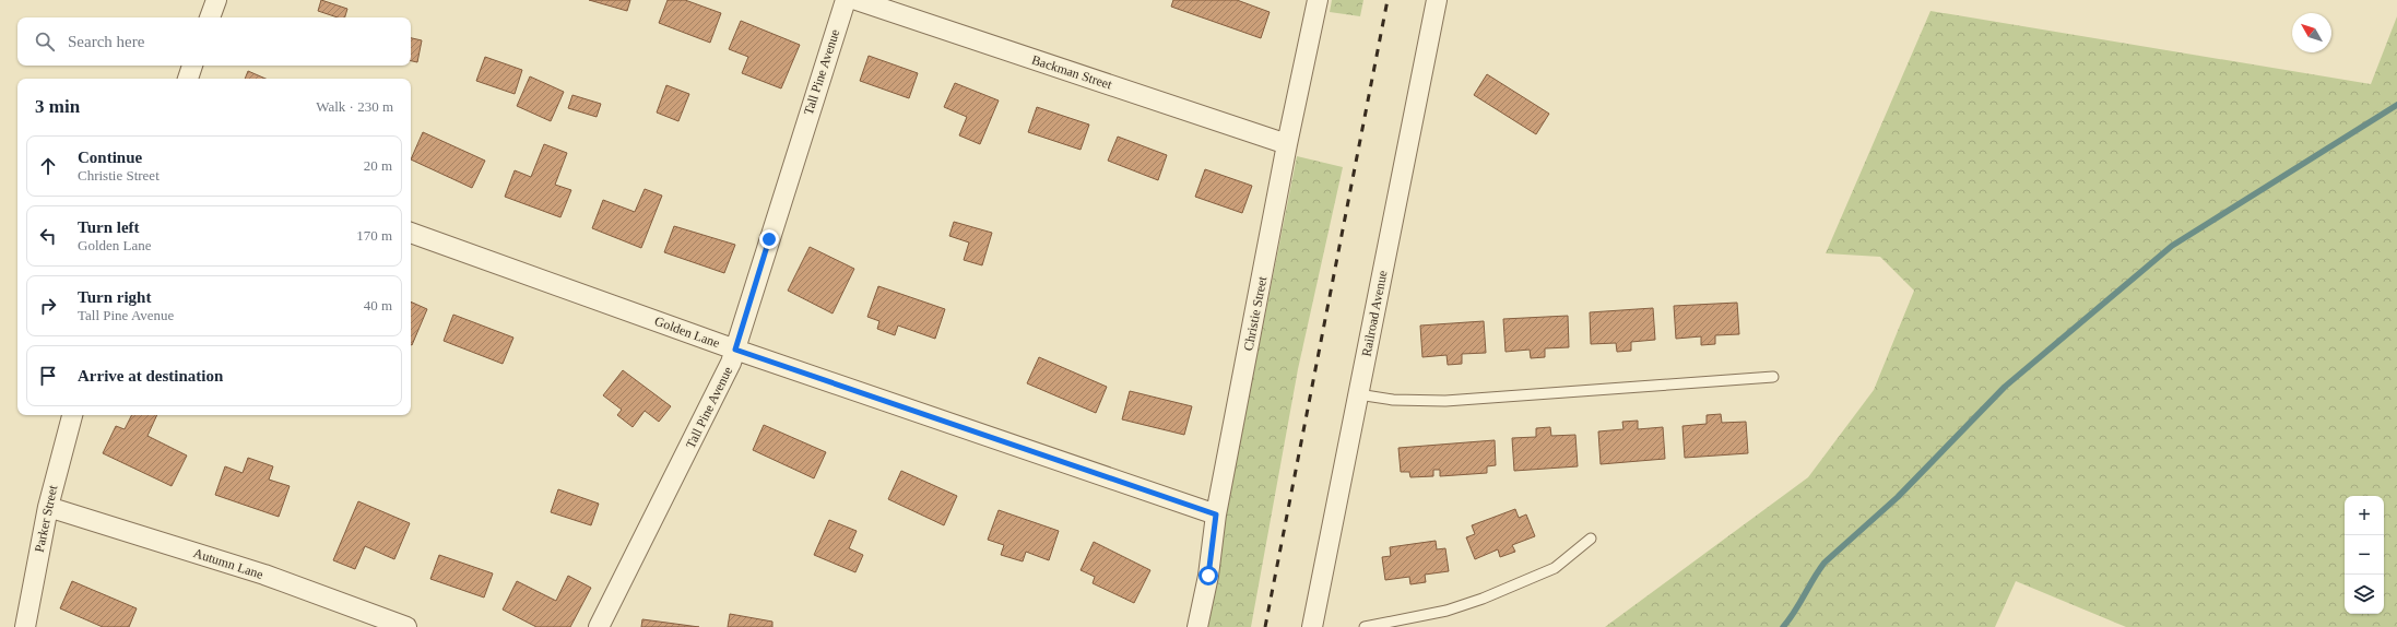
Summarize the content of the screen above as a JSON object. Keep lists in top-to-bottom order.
{
  "streets": {
    "street": [
      "Tall Pine Avenue",
      "Backman Street",
      "Christie Street",
      "Railroad Avenue",
      "Golden Lane",
      "Parker Street",
      "Autumn Lane"
    ]
  },
  "crossings": [
    ["Tall Pine Avenue", "Golden Lane"],
    ["Backman Street", "Christie Street"],
    ["Christie Street", "Golden Lane"],
    ["Parker Street", "Autumn Lane"]
  ],
  "north": "top left",
  "page": {
    "search": "Search here",
    "heading": ["3 min", "Walk · 230 m"],
    "list": [
      ["Continue", "Christie Street", "20 m"],
      ["Turn left", "Golden Lane", "170 m"],
      ["Turn right", "Tall Pine Avenue", "40 m"],
      "Arrive at destination"
    ],
    "map_buttons": ["+", "−"]
  }
}
